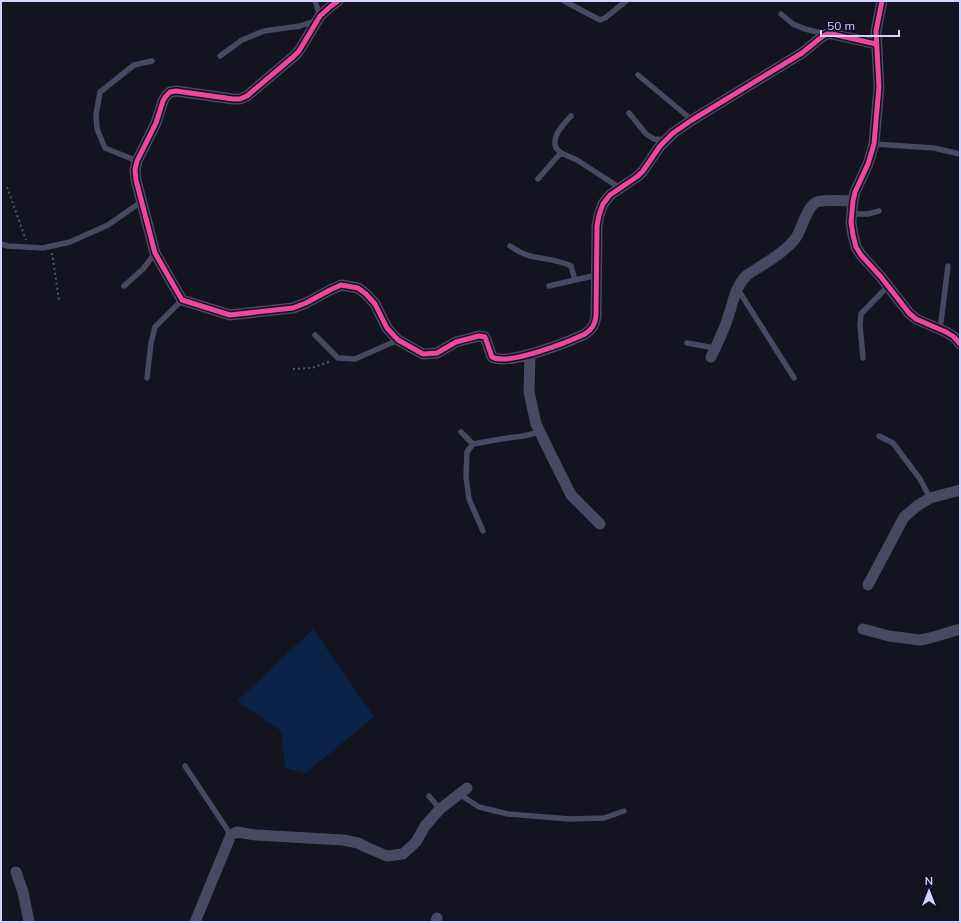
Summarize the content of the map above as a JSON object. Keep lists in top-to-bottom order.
{
  "scale_bar": "50 m",
  "north": "top"
}
